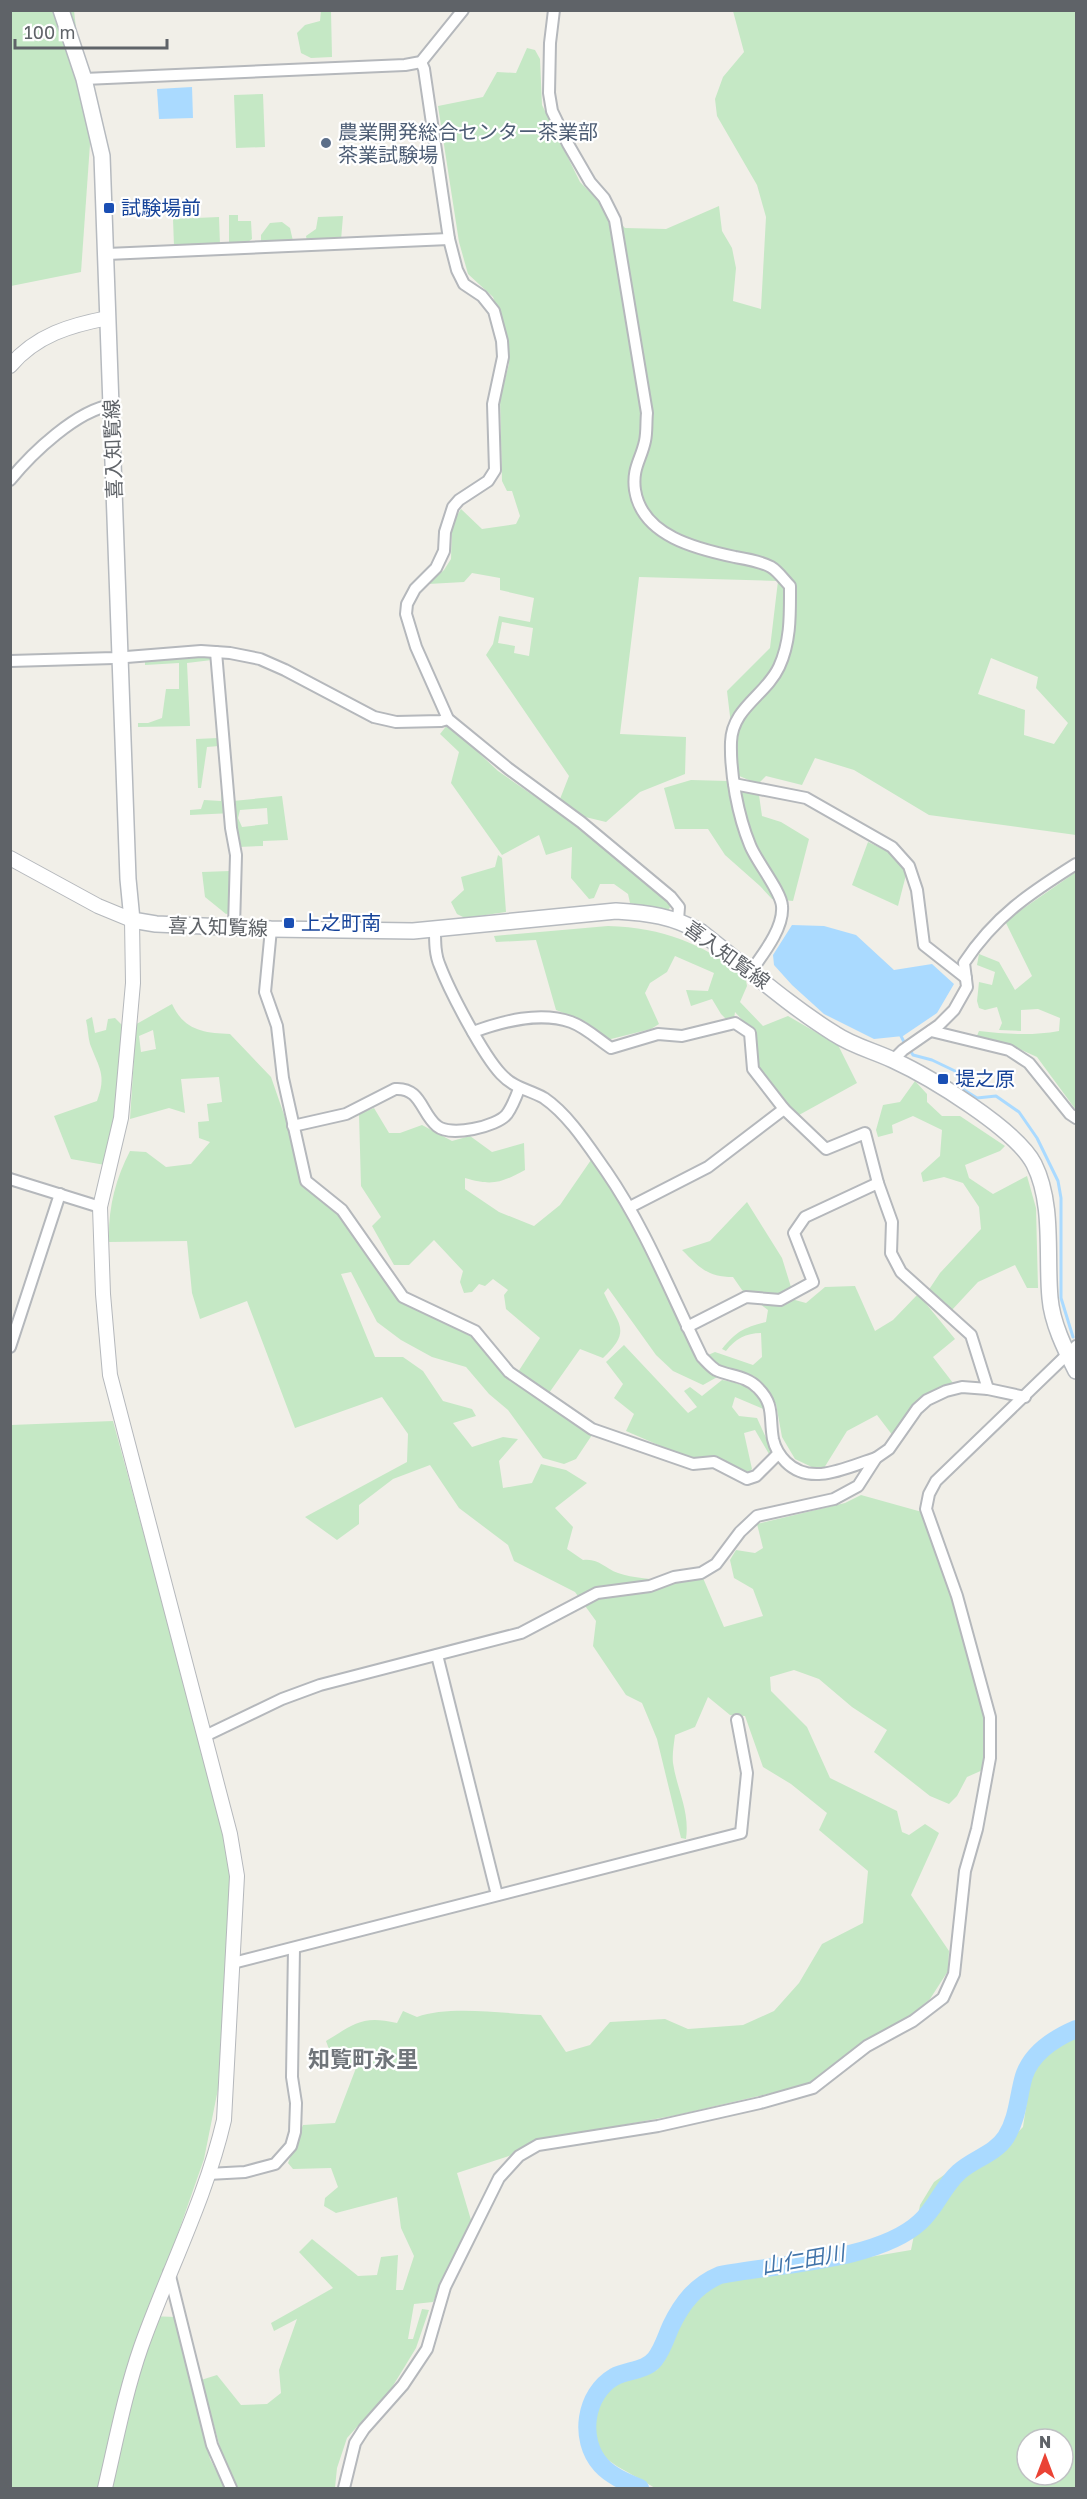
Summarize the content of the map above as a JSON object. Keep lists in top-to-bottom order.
{
  "streets": {
    "main road": ["喜入知覧線"]
  },
  "districts": ["知覧町永里"],
  "water": ["山仁田川"],
  "places": {
    "other": ["農業開発総合センター茶業部 茶業試験場"],
    "transit": ["試験場前", "上之町南", "堤之原"]
  },
  "scale_bar": "100 m",
  "north": "top"
}
